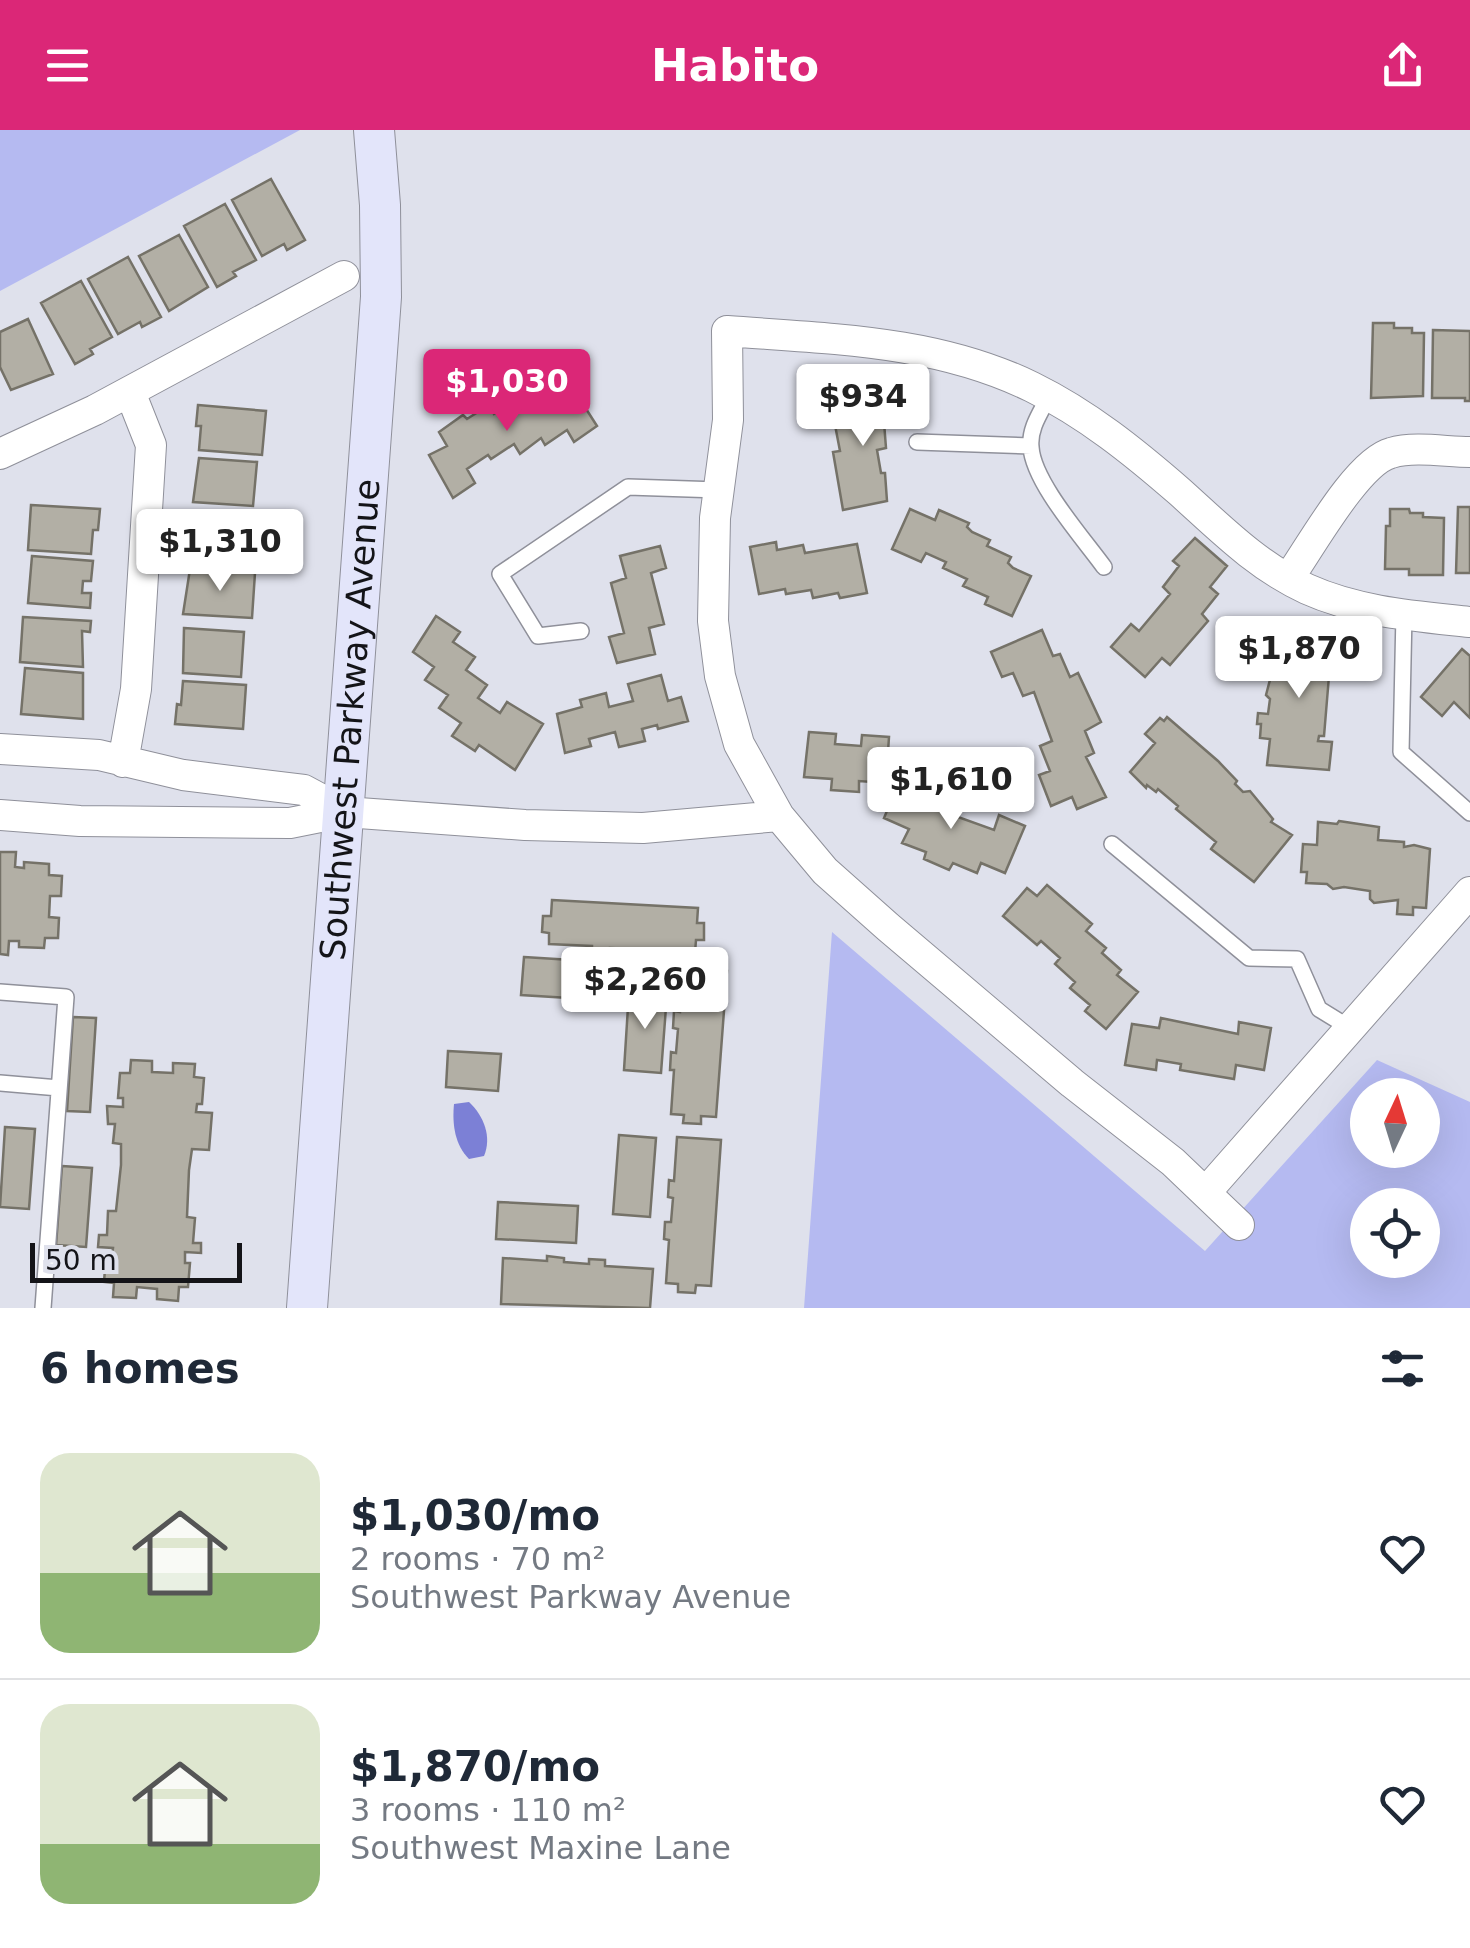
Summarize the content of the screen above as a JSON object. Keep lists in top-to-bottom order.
{
  "streets": {
    "street": ["Southwest Parkway Avenue"]
  },
  "scale_bar": "50 m",
  "north": "top",
  "page": {
    "header": "Habito",
    "price": [
      "$1,030",
      "$934",
      "$1,310",
      "$1,870",
      "$1,610",
      "$2,260"
    ],
    "scale": "50 m",
    "heading": "6 homes",
    "list": [
      {
        "name": "$1,030/mo",
        "note": "2 rooms · 70 m² · Southwest Parkway Avenue"
      },
      {
        "name": "$1,870/mo",
        "note": "3 rooms · 110 m² · Southwest Maxine Lane"
      }
    ]
  }
}
